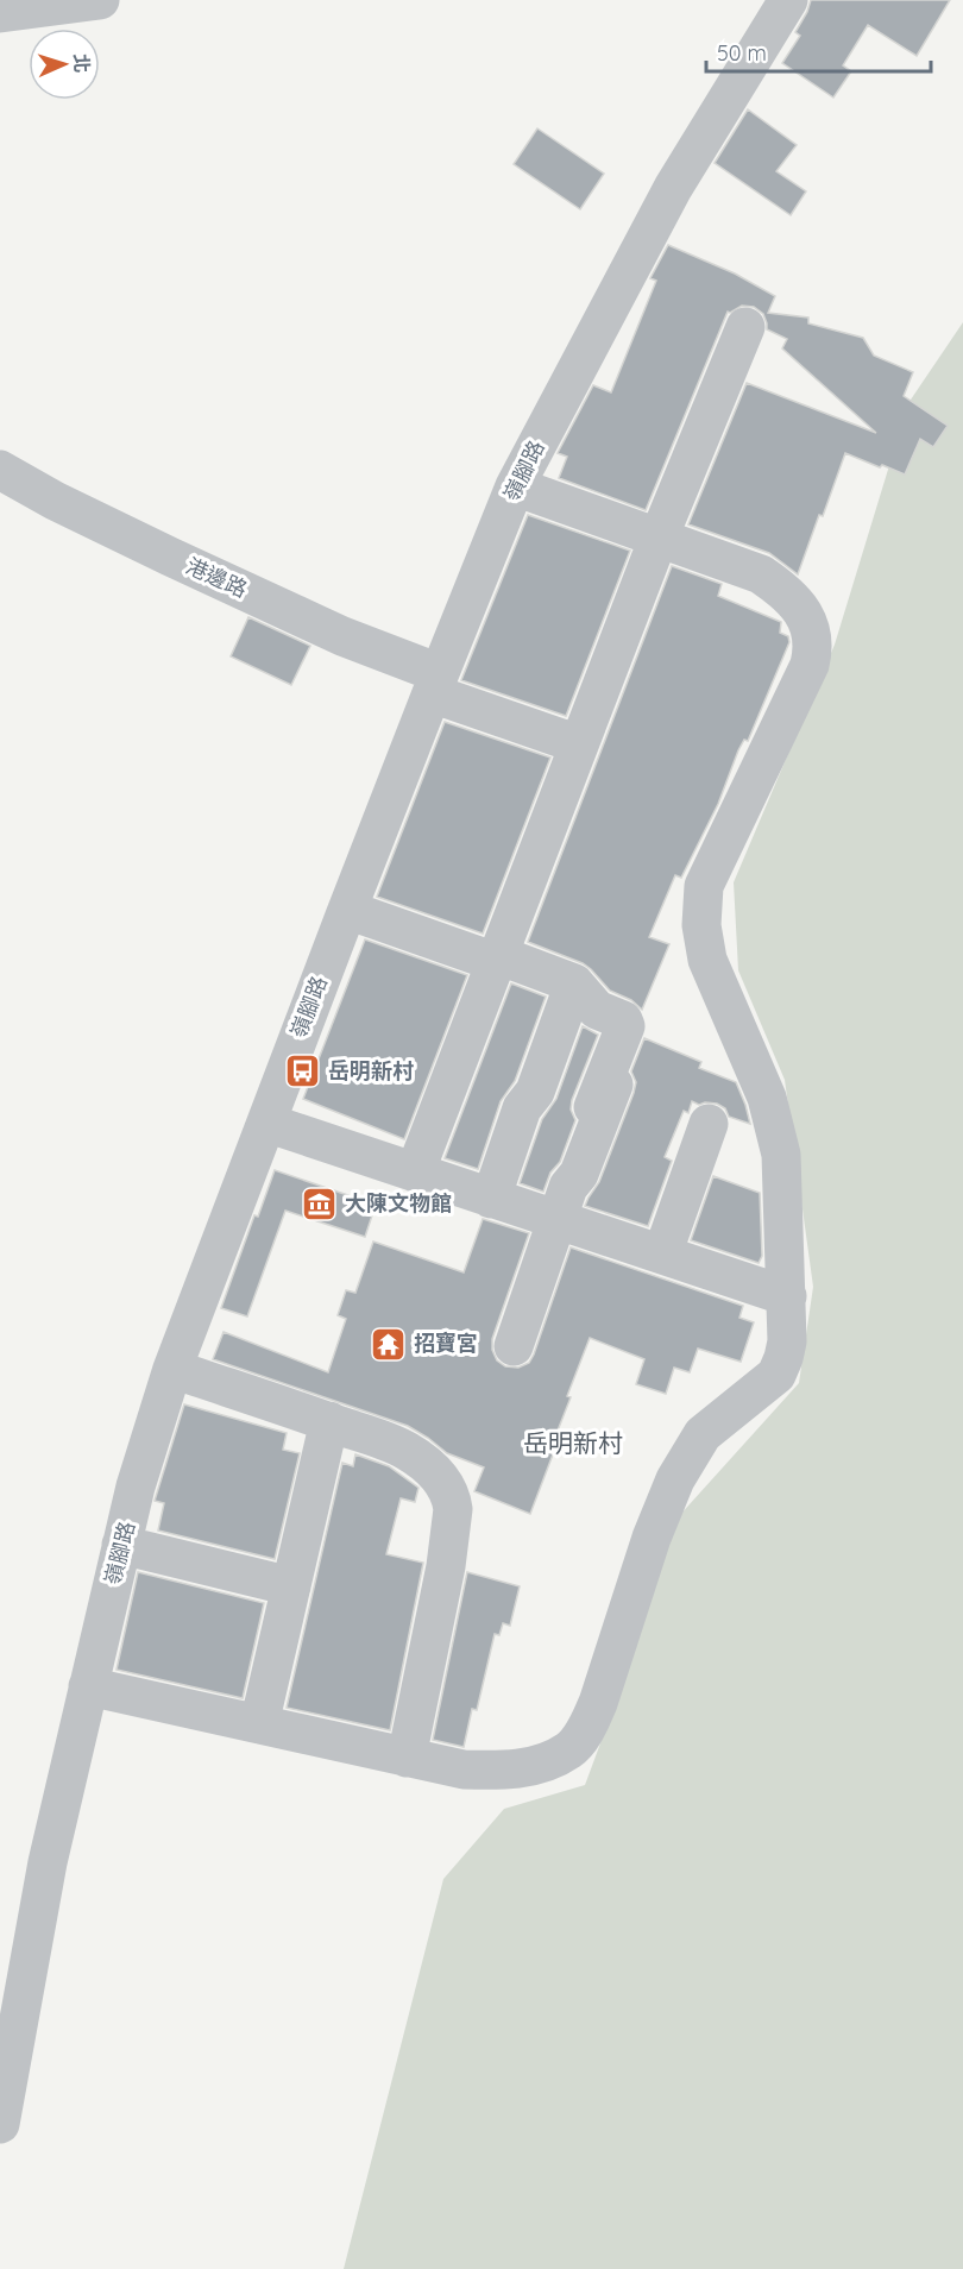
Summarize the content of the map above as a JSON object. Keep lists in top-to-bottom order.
{
  "streets": {
    "street": ["嶺腳路", "港邊路"]
  },
  "crossings": [
    ["嶺腳路", "港邊路"]
  ],
  "districts": ["岳明新村"],
  "places": {
    "bus stop": ["岳明新村"],
    "museum": ["大陳文物館"],
    "temple": ["招寶宮"]
  },
  "scale_bar": "50 m",
  "north": "right"
}
